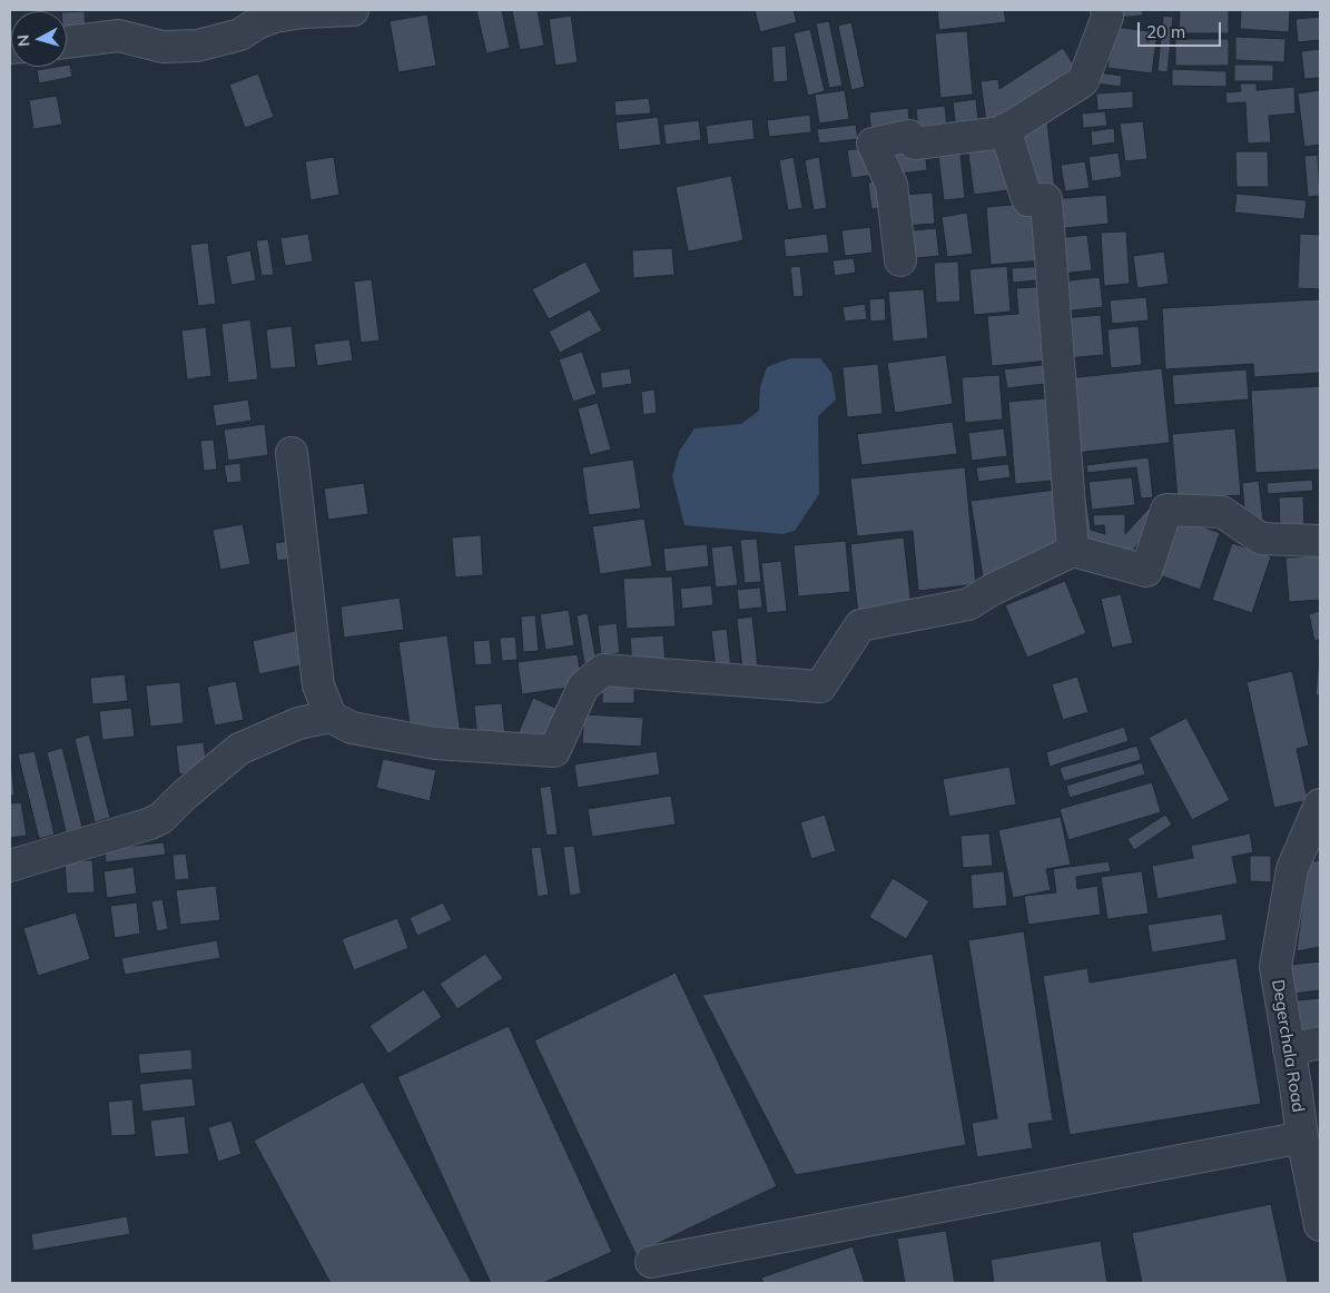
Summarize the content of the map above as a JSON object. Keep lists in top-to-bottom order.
{
  "streets": {
    "street": ["Degerchala Road"]
  },
  "scale_bar": "20 m",
  "north": "left"
}
